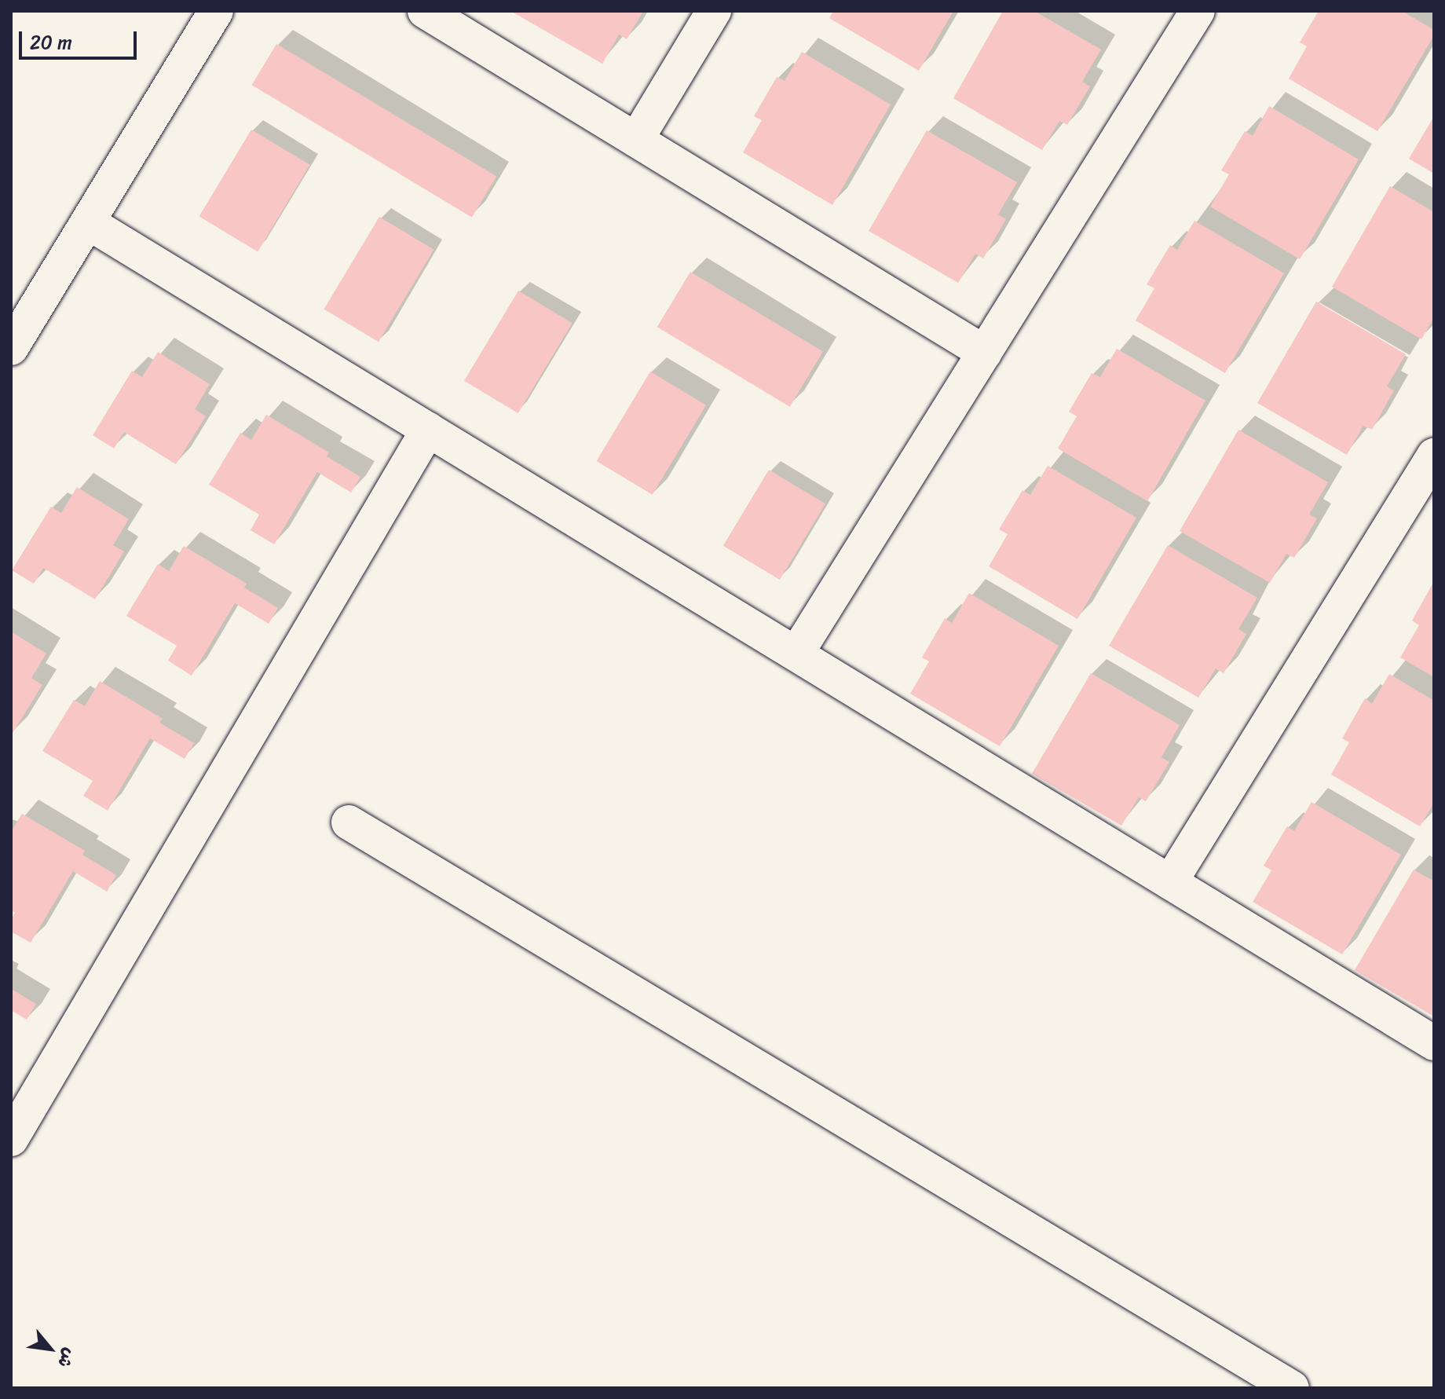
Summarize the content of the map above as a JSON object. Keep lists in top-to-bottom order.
{
  "scale_bar": "20 m",
  "north": "bottom right"
}
